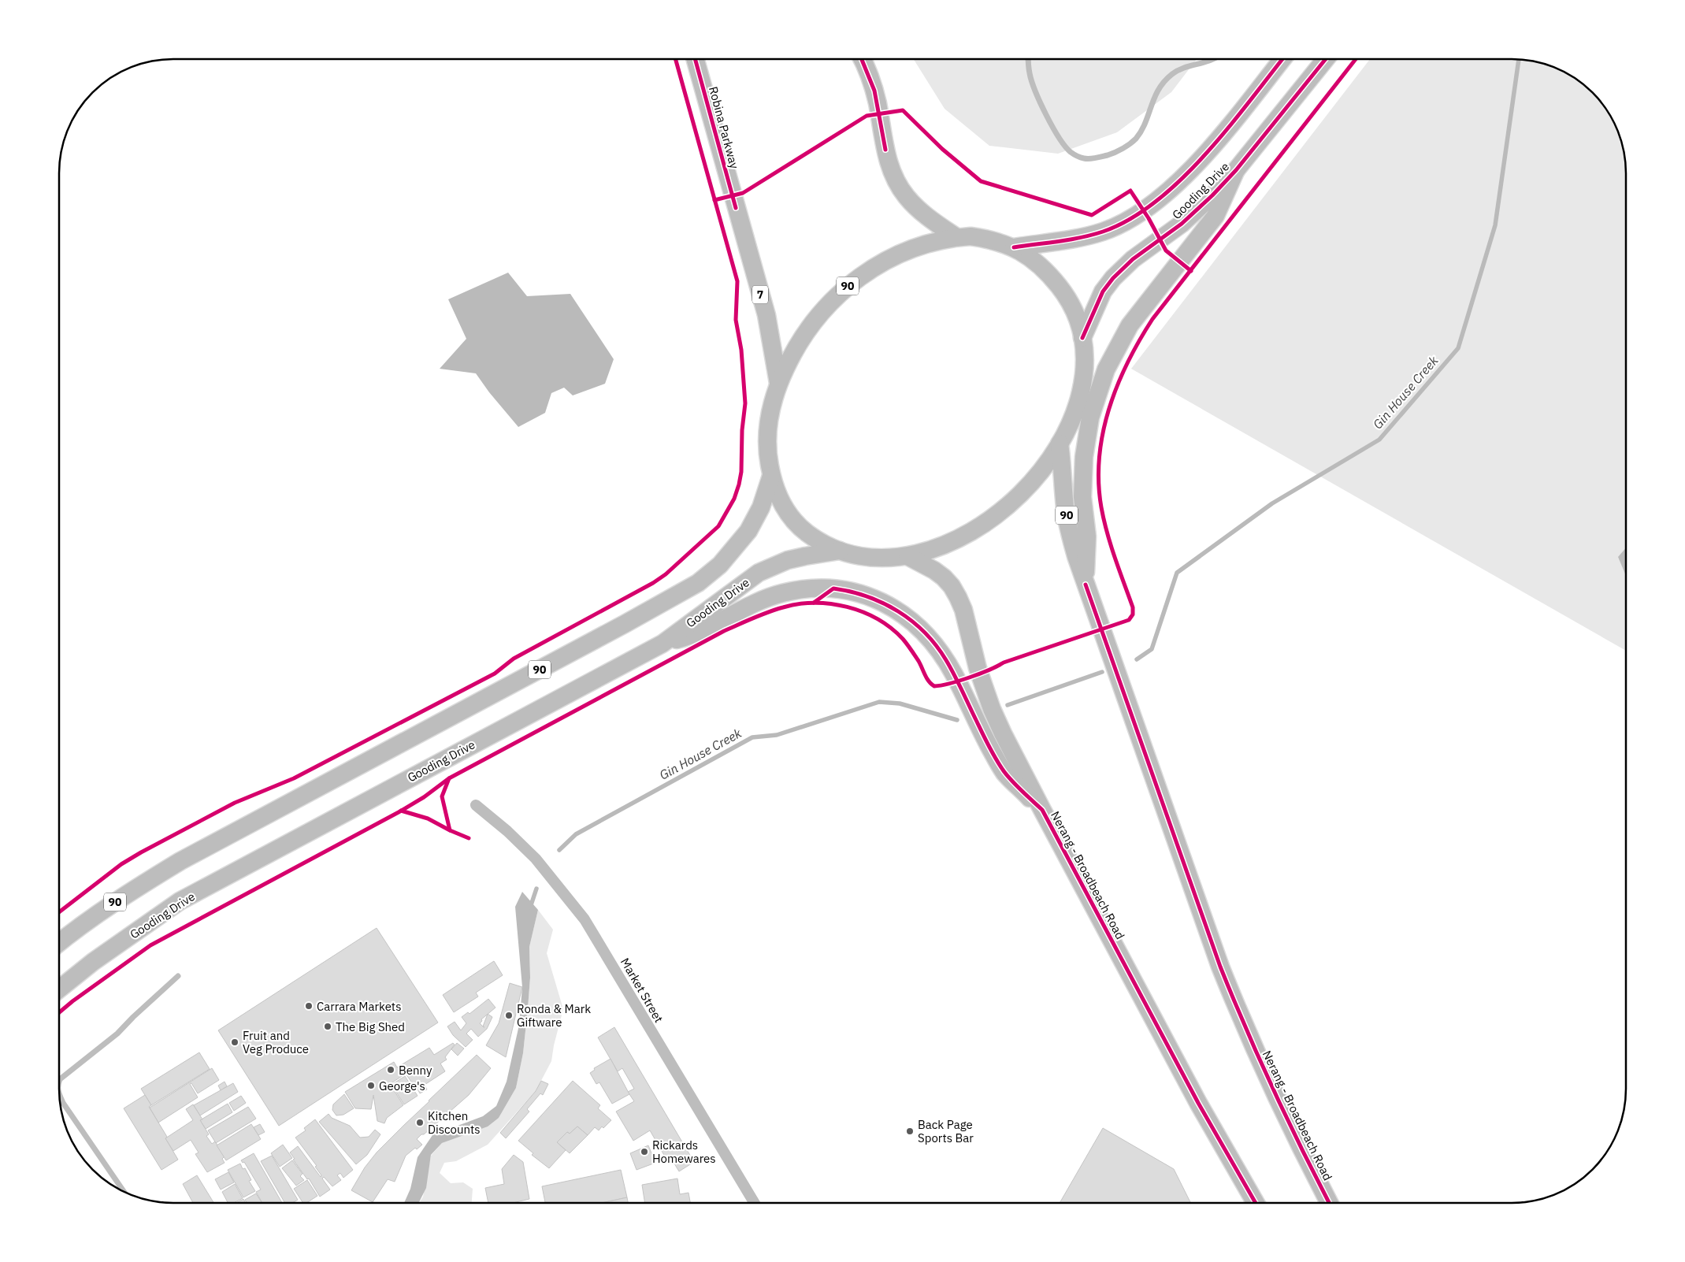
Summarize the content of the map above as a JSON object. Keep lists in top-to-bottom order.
{
  "streets": {
    "main road": [
      "Robina Parkway",
      "Gooding Drive",
      "90",
      "7",
      "Nerang - Broadbeach Road"
    ],
    "street": ["Market Street"]
  },
  "crossings": [
    ["Robina Parkway", "90"],
    ["Gooding Drive", "90"],
    ["90", "Nerang - Broadbeach Road"]
  ],
  "water": ["Gin House Creek"],
  "places": [
    "Carrara Markets",
    "Ronda & Mark Giftware",
    "The Big Shed",
    "Fruit and Veg Produce",
    "Benny",
    "George's",
    "Kitchen Discounts",
    "Back Page Sports Bar",
    "Rickards Homewares"
  ]
}
